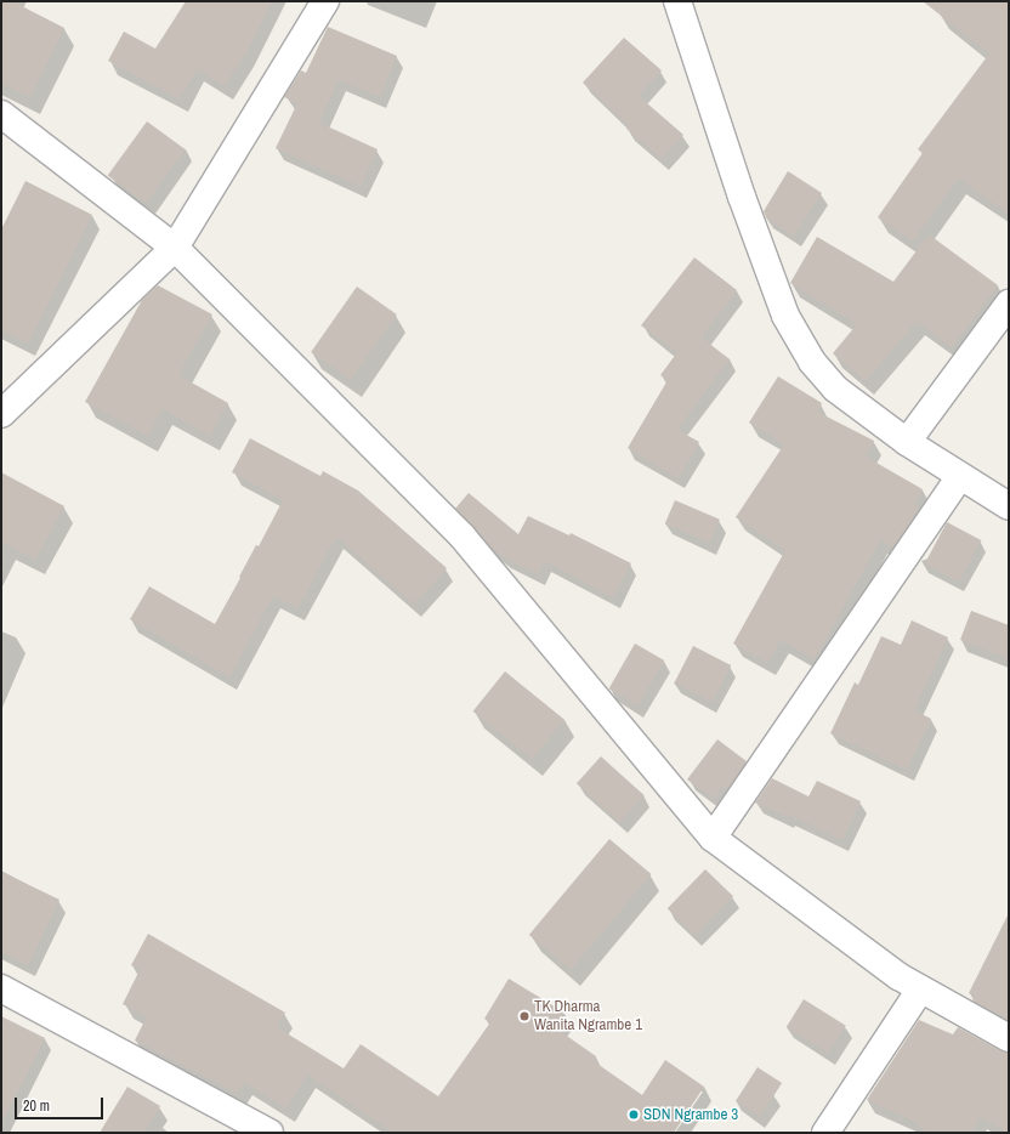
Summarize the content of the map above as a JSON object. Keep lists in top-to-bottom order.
{
  "places": ["TK Dharma Wanita Ngrambe 1", "SDN Ngrambe 3"],
  "scale_bar": "20 m"
}
